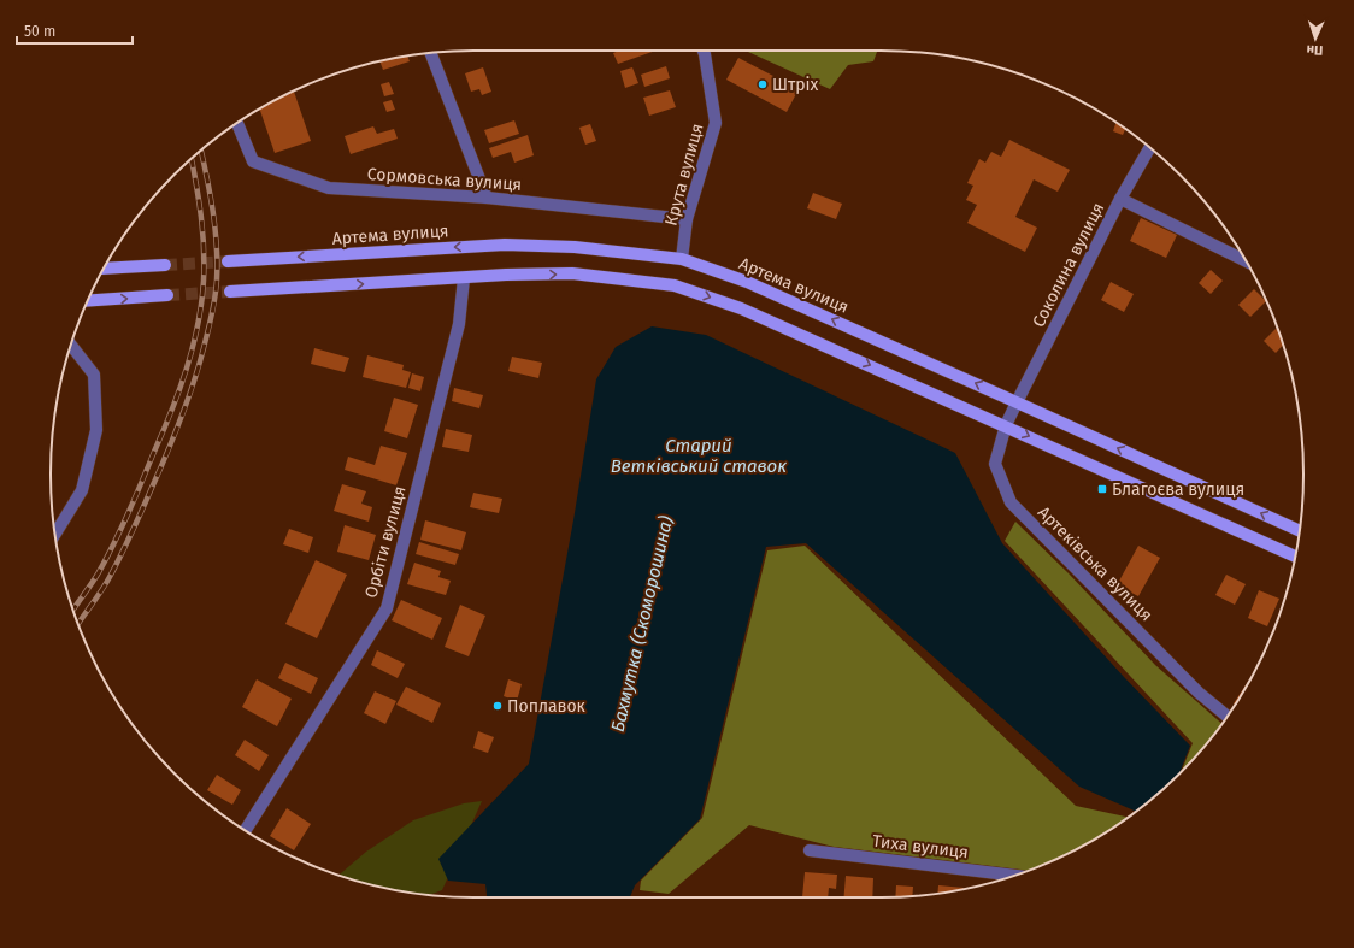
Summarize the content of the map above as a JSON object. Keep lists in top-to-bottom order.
{
  "streets": {
    "main road": ["Артема вулиця"],
    "street": [
      "Крута вулиця",
      "Сормовська вулиця",
      "Соколина вулиця",
      "Орбіти вулиця",
      "Артеківська вулиця",
      "Тиха вулиця"
    ]
  },
  "crossings": [
    ["Крута вулиця", "Сормовська вулиця"],
    ["Крута вулиця", "Артема вулиця"],
    ["Артема вулиця", "Соколина вулиця"],
    ["Артема вулиця", "Артеківська вулиця"],
    ["Соколина вулиця", "Артеківська вулиця"]
  ],
  "water": ["Старий Ветківський ставок", "Бахмутка (Скоморошина)"],
  "places": {
    "other": ["Штріх", "Поплавок"],
    "transit": ["Благоєва вулиця"]
  },
  "scale_bar": "50 m",
  "north": "bottom"
}
